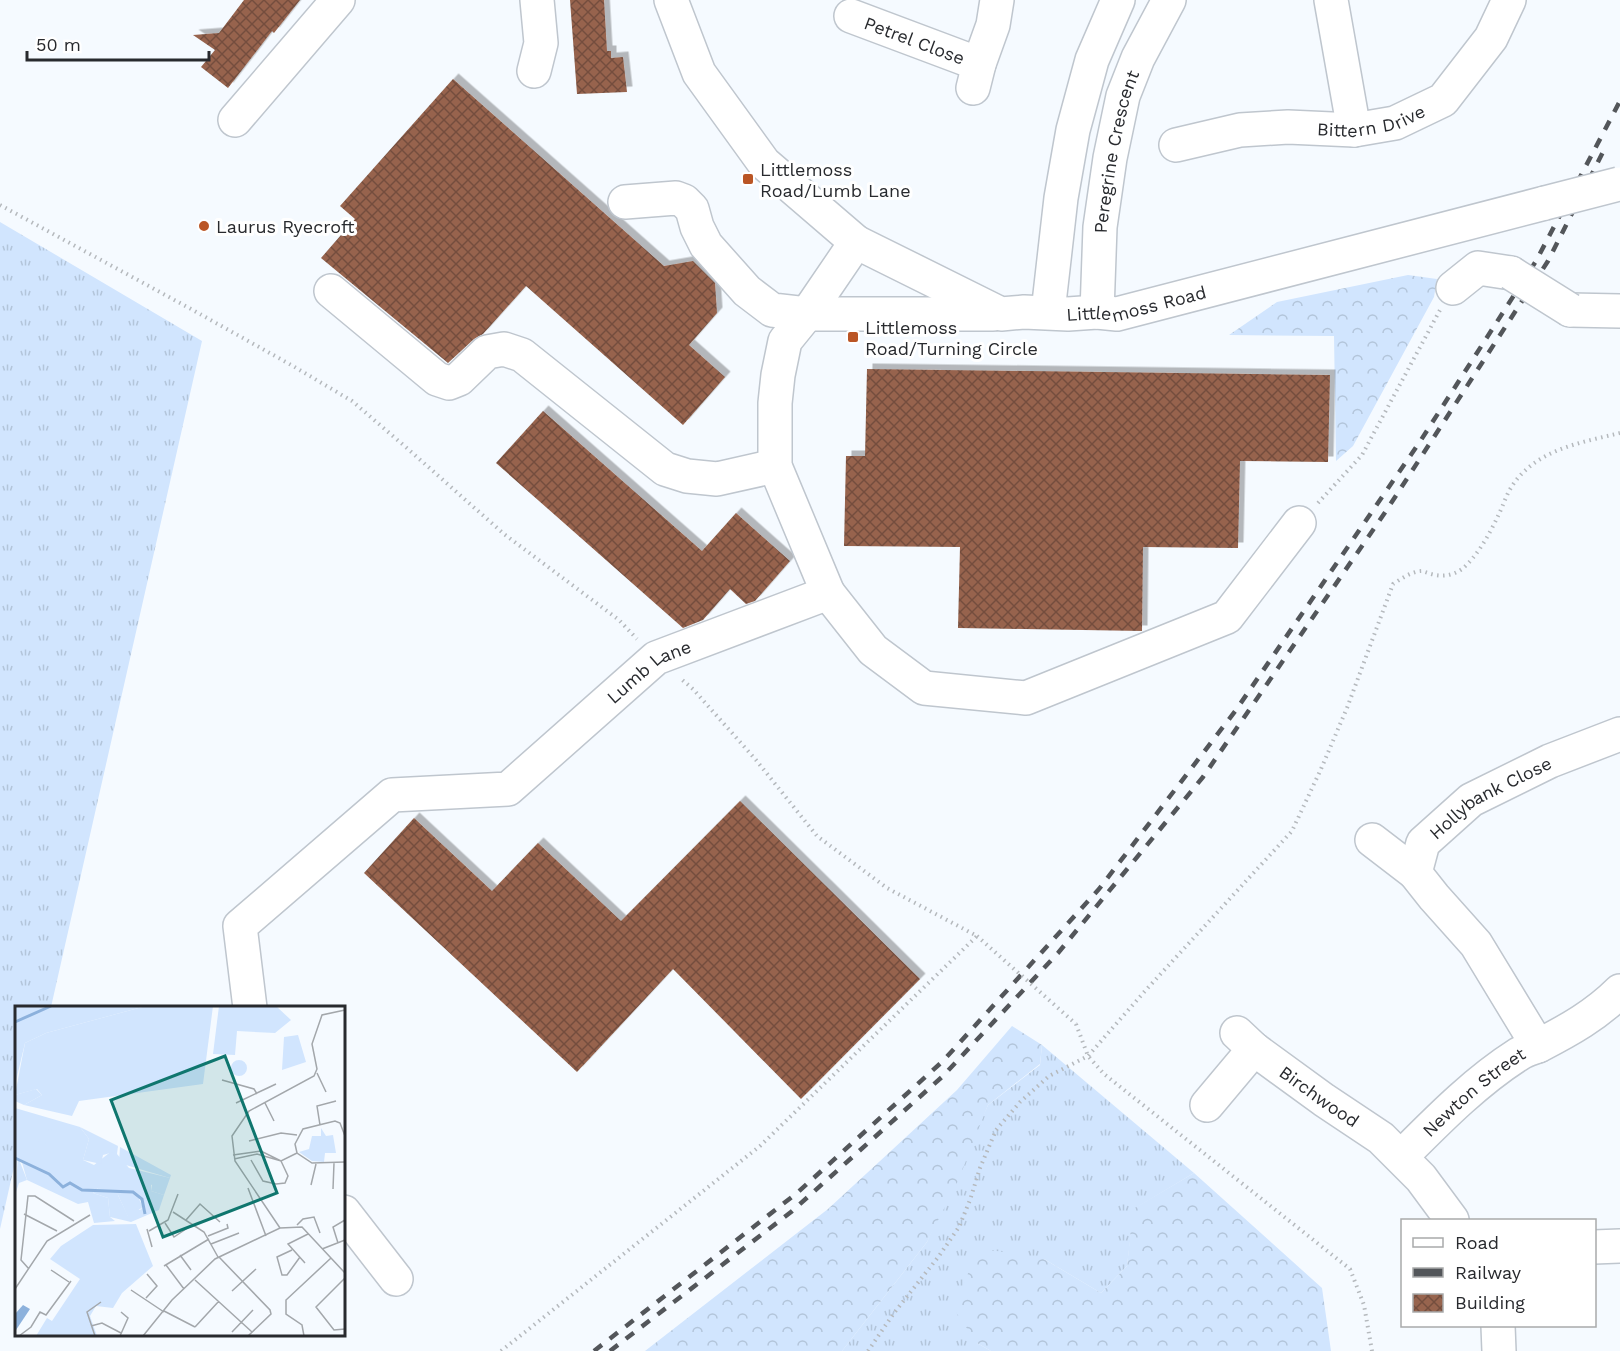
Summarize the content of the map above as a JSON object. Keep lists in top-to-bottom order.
{
  "streets": {
    "street": [
      "Petrel Close",
      "Bittern Drive",
      "Peregrine Crescent",
      "Littlemoss Road",
      "Lumb Lane",
      "Hollybank Close",
      "Newton Street",
      "Birchwood"
    ]
  },
  "crossings": [
    ["Peregrine Crescent", "Littlemoss Road"],
    ["Newton Street", "Birchwood"]
  ],
  "places": {
    "transit": ["Littlemoss Road/Lumb Lane", "Littlemoss Road/Turning Circle"],
    "other": ["Laurus Ryecroft"]
  },
  "legend": ["Road", "Railway", "Building"],
  "scale_bar": "50 m"
}
